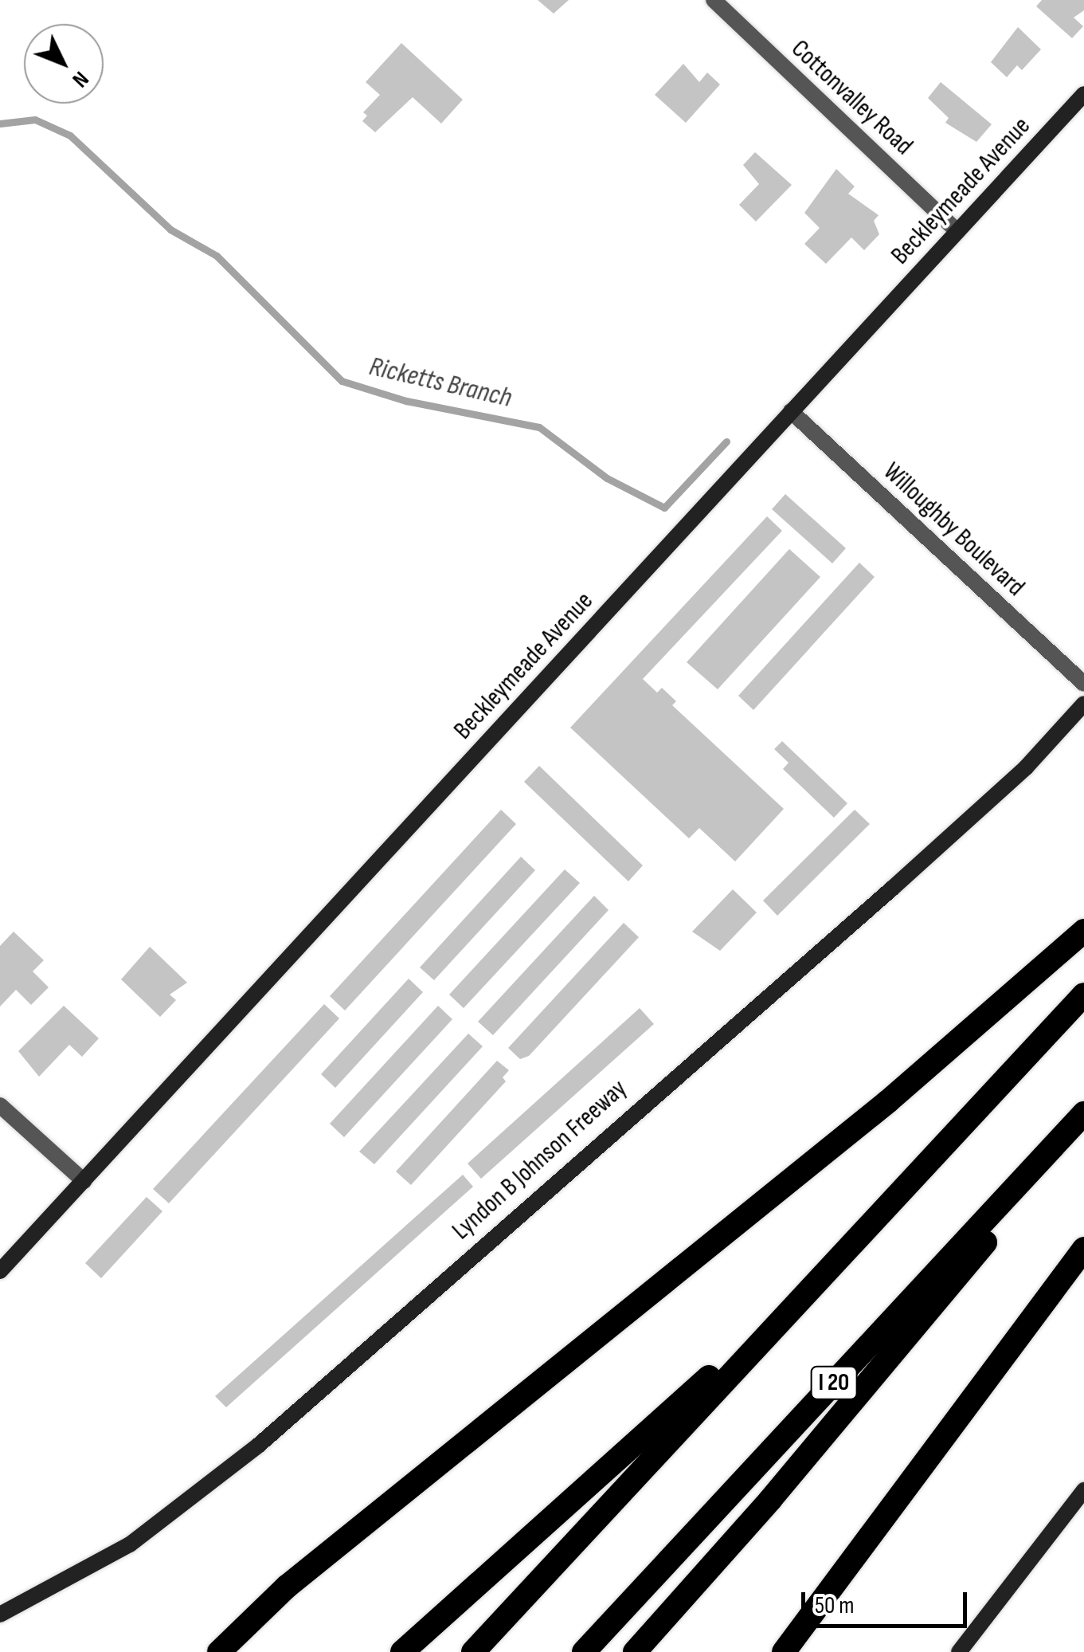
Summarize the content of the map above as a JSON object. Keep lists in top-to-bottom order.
{
  "streets": {
    "highway": ["I 20"],
    "main road": ["Beckleymeade Avenue", "Lyndon B Johnson Freeway"],
    "street": ["Cottonvalley Road", "Willoughby Boulevard"]
  },
  "crossings": [
    ["Cottonvalley Road", "Beckleymeade Avenue"],
    ["Beckleymeade Avenue", "Willoughby Boulevard"]
  ],
  "water": ["Ricketts Branch"],
  "scale_bar": "50 m",
  "north": "bottom right"
}
